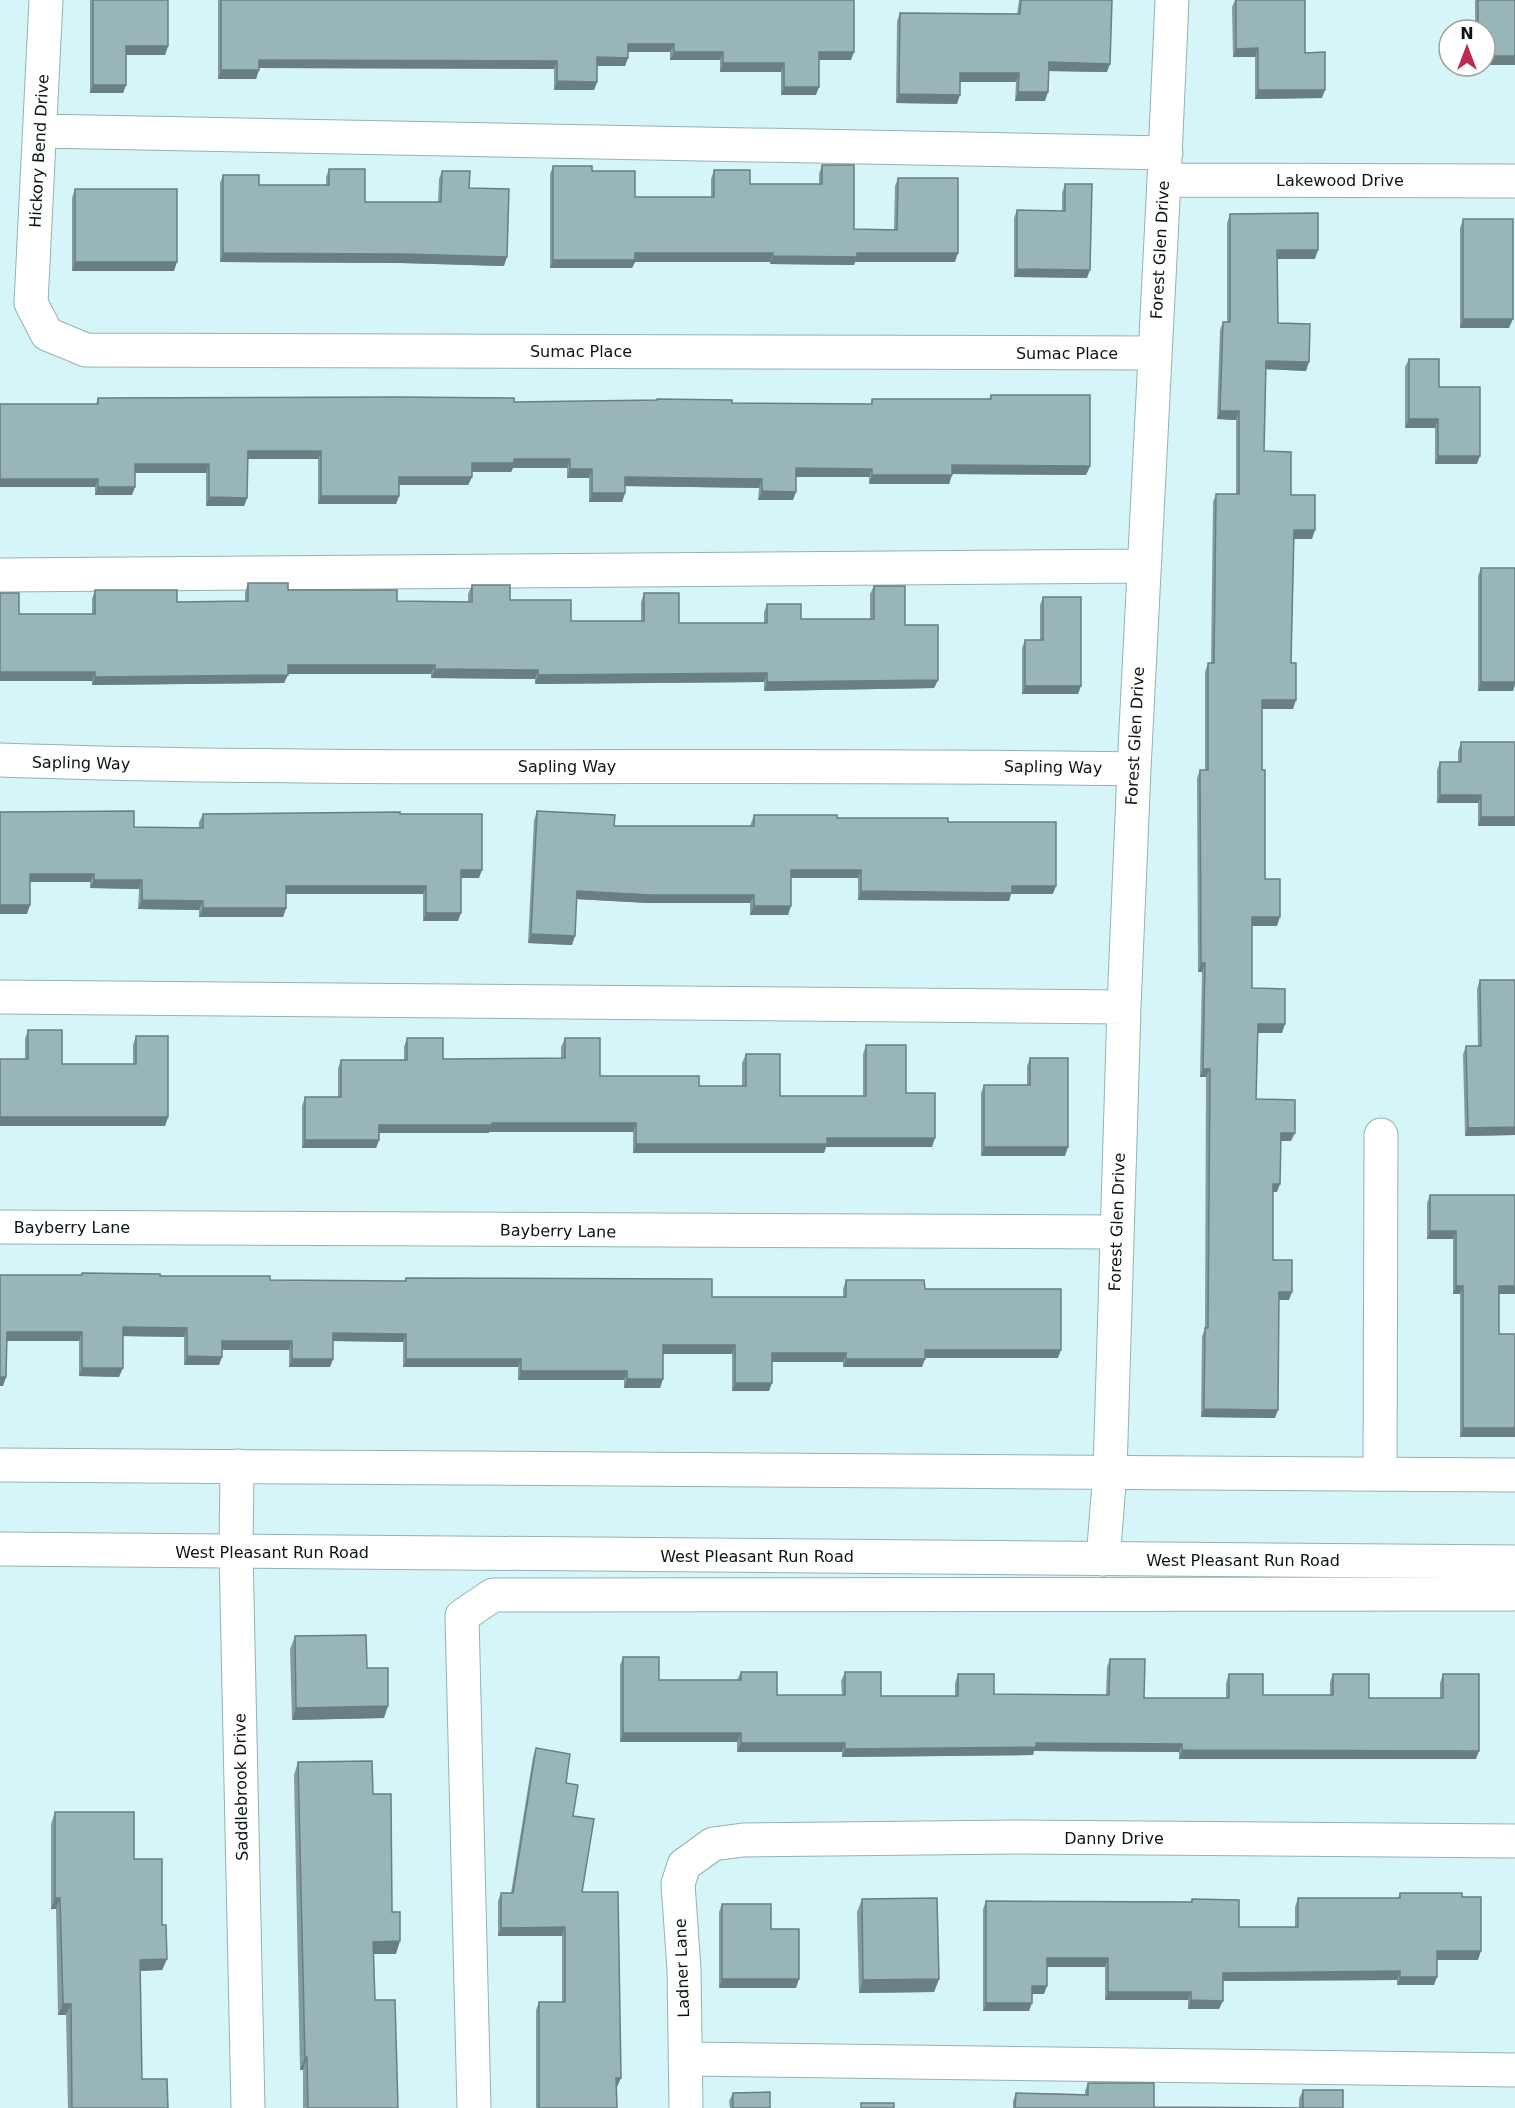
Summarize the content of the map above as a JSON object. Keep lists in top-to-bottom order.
{
  "streets": {
    "street": [
      "Hickory Bend Drive",
      "Lakewood Drive",
      "Forest Glen Drive",
      "Sumac Place",
      "Sapling Way",
      "Bayberry Lane",
      "West Pleasant Run Road",
      "Saddlebrook Drive",
      "Danny Drive",
      "Ladner Lane"
    ]
  },
  "crossings": [
    ["Hickory Bend Drive", "Lakewood Drive"],
    ["Hickory Bend Drive", "Sumac Place"],
    ["Lakewood Drive", "Forest Glen Drive"],
    ["Forest Glen Drive", "Sumac Place"],
    ["Forest Glen Drive", "Sapling Way"],
    ["Forest Glen Drive", "Bayberry Lane"],
    ["Forest Glen Drive", "West Pleasant Run Road"],
    ["West Pleasant Run Road", "Saddlebrook Drive"],
    ["Danny Drive", "Ladner Lane"]
  ],
  "north": "top"
}
